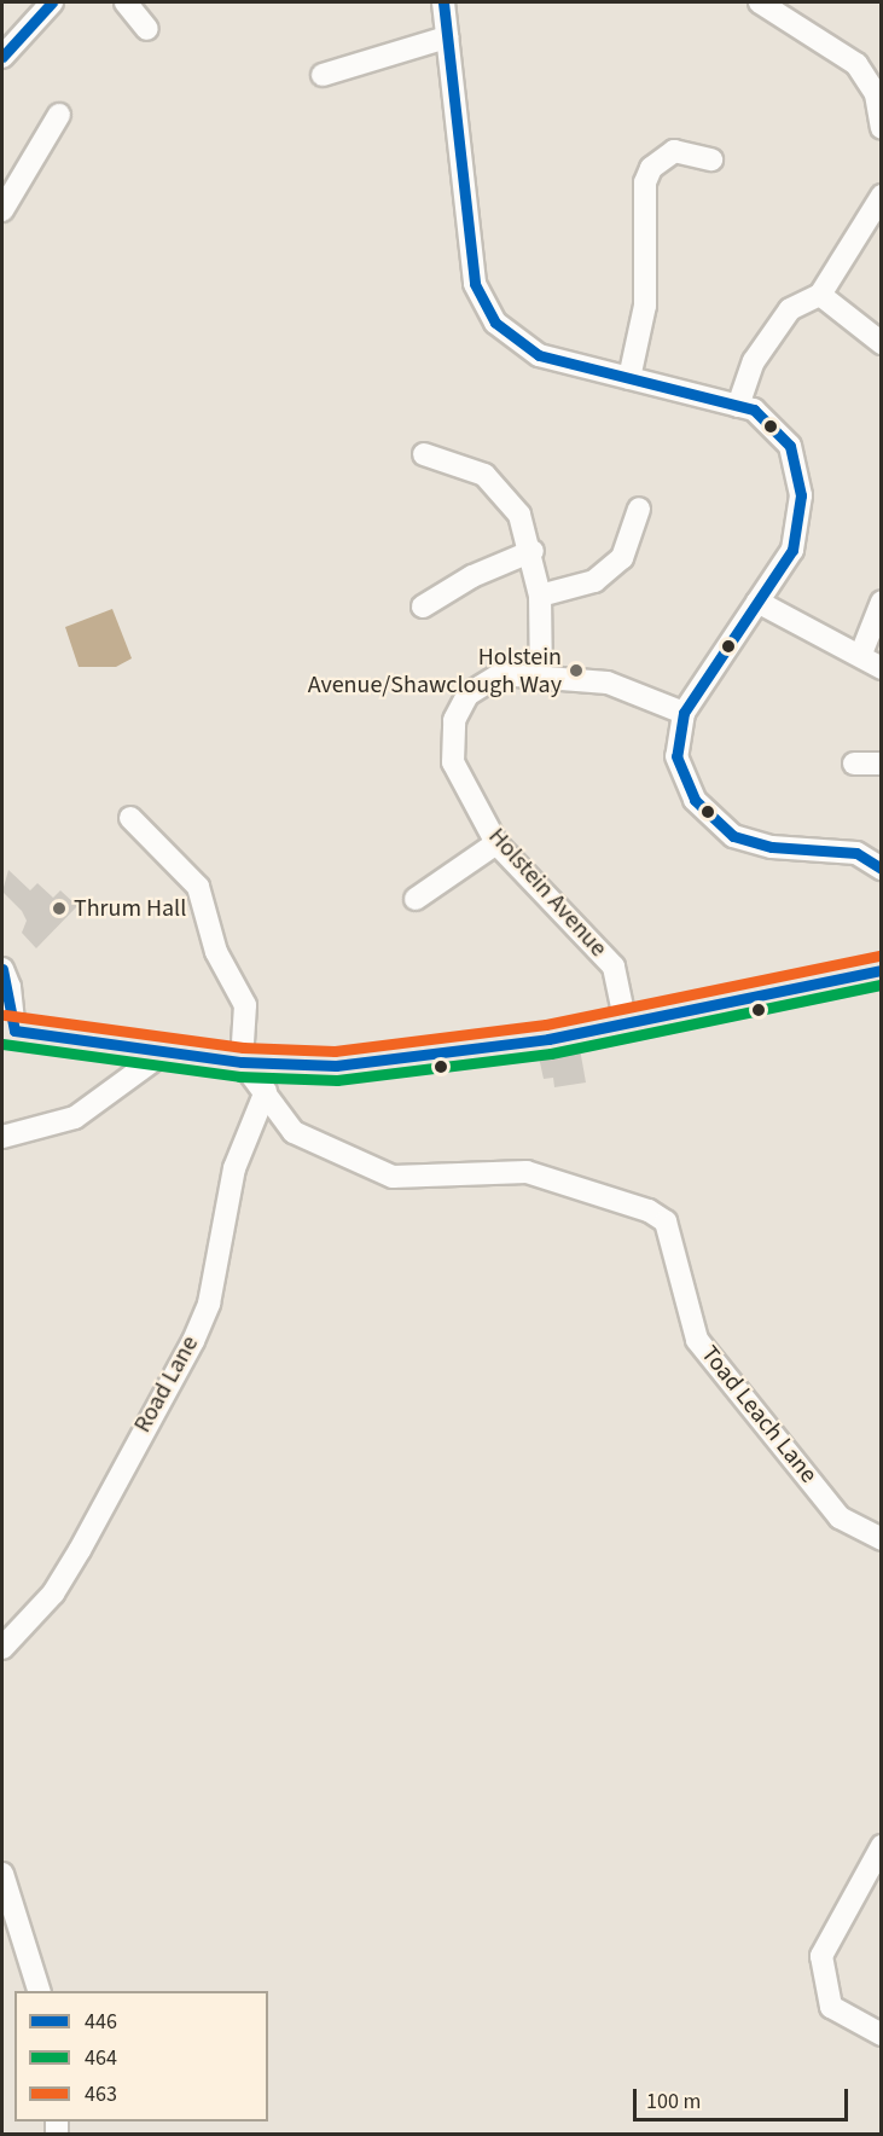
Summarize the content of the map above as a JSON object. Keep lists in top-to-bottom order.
{
  "streets": {
    "street": ["Holstein Avenue", "Road Lane", "Toad Leach Lane"]
  },
  "crossings": [
    ["Road Lane", "Toad Leach Lane"]
  ],
  "places": ["Holstein Avenue/Shawclough Way", "Thrum Hall"],
  "lines": ["transit line 446", "transit line 463", "transit line 464"],
  "legend": ["446", "464", "463"],
  "scale_bar": "100 m"
}
